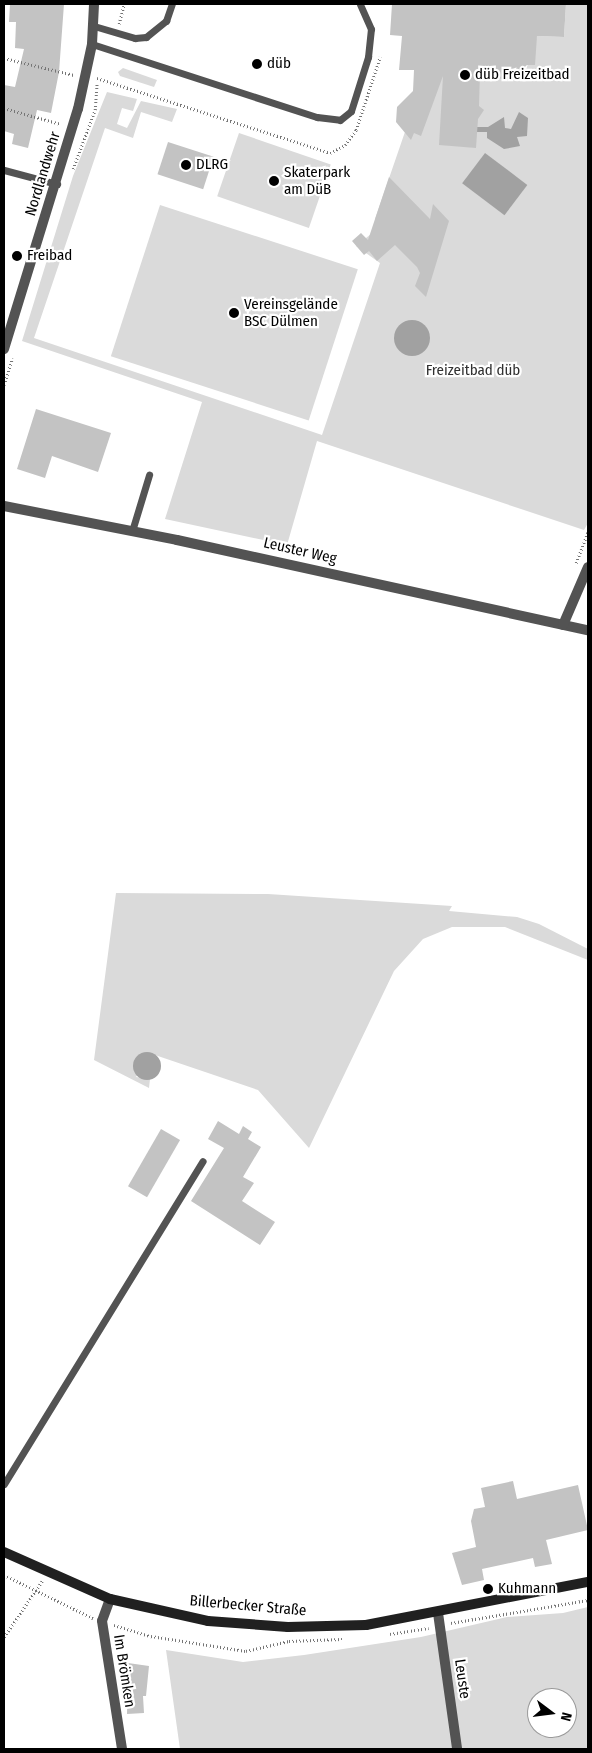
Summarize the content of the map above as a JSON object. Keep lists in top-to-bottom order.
{
  "streets": {
    "main road": ["Billerbecker Straße"],
    "street": [
      "Nordlandwehr",
      "Leuster Weg",
      "Im Brömken",
      "Leuste"
    ]
  },
  "crossings": [
    ["Billerbecker Straße", "Im Brömken"],
    ["Billerbecker Straße", "Leuste"]
  ],
  "parks": ["Freizeitbad düb"],
  "places": [
    "düb",
    "düb Freizeitbad",
    "DLRG",
    "Skaterpark am DüB",
    "Freibad",
    "Vereinsgelände BSC Dülmen",
    "Kuhmann"
  ],
  "north": "right"
}
